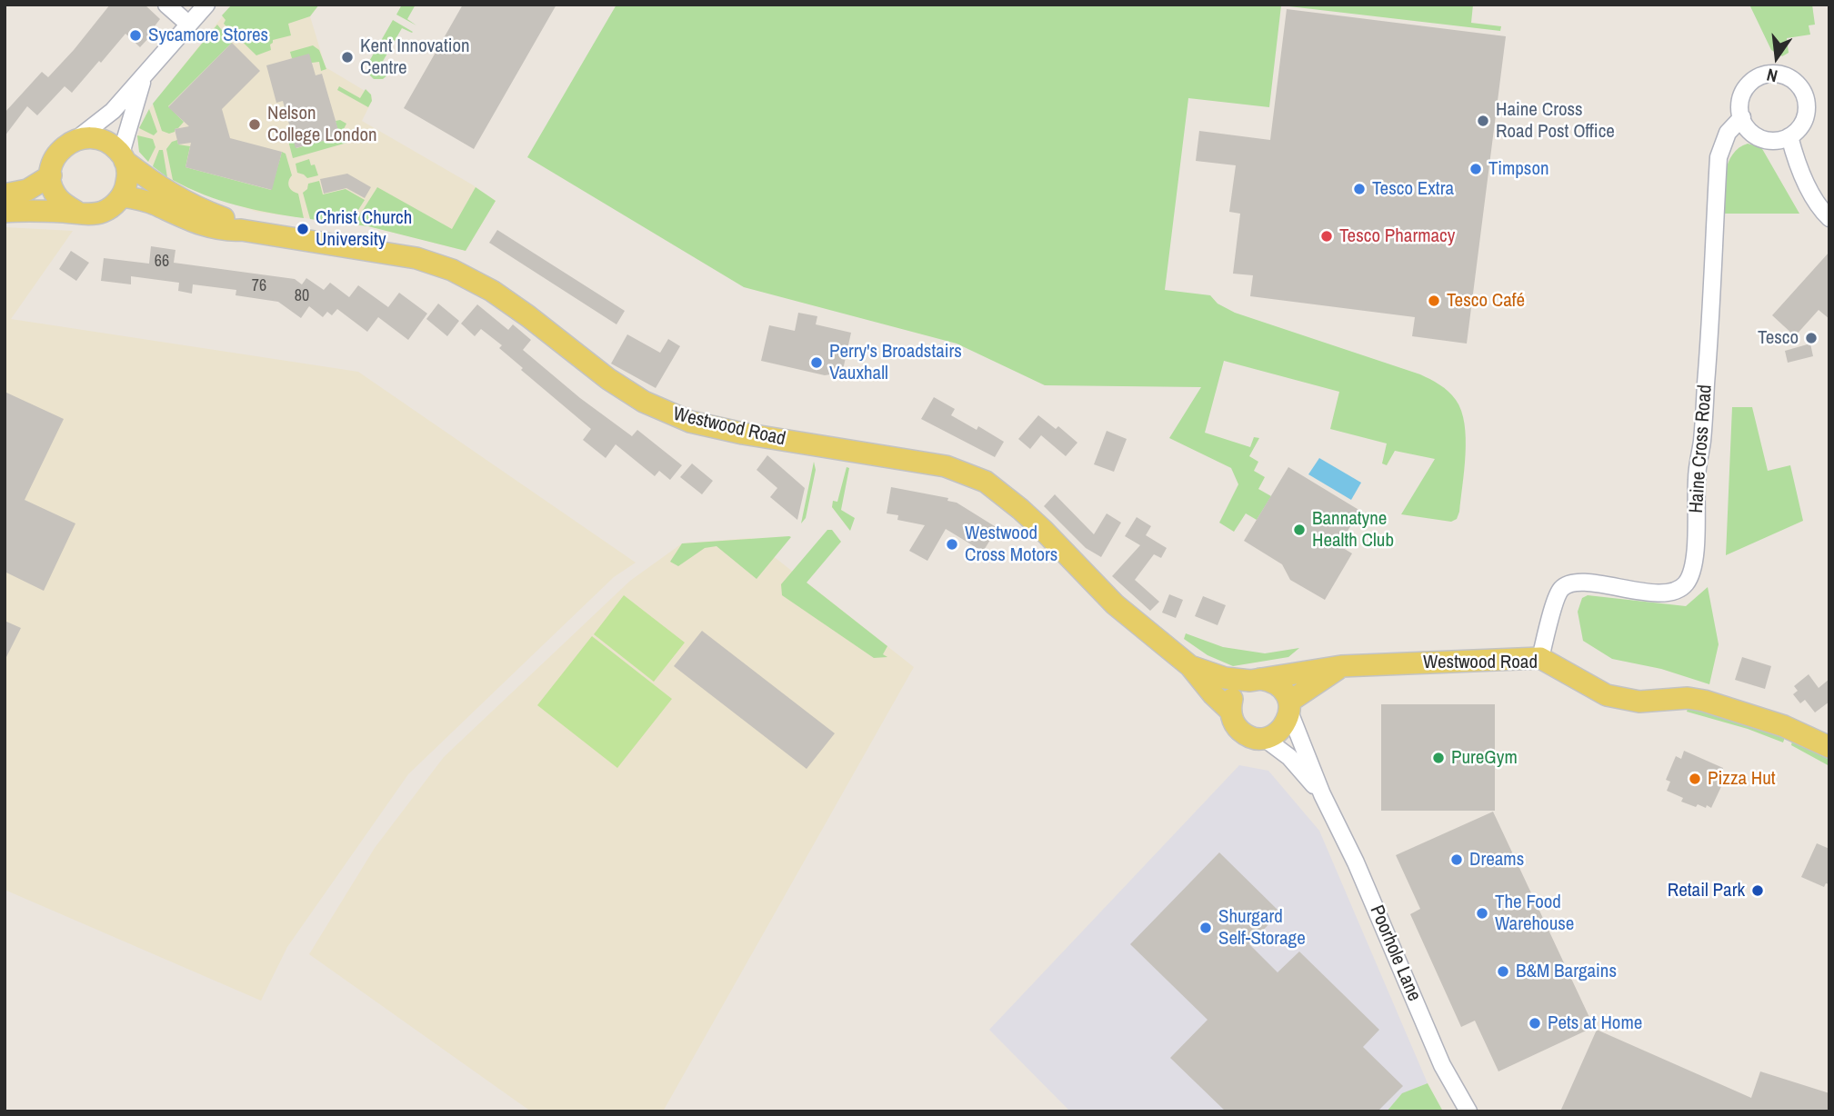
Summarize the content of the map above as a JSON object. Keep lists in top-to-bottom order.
{
  "streets": {
    "main road": ["Westwood Road"],
    "street": ["Haine Cross Road", "Poorhole Lane"]
  },
  "crossings": [
    ["Westwood Road", "Haine Cross Road"],
    ["Westwood Road", "Poorhole Lane"]
  ],
  "places": [
    "Sycamore Stores",
    "Kent Innovation Centre",
    "Haine Cross Road Post Office",
    "Nelson College London",
    "Timpson",
    "Tesco Extra",
    "Christ Church University",
    "Tesco Pharmacy",
    "Tesco Café",
    "Tesco",
    "Perry's Broadstairs Vauxhall",
    "Bannatyne Health Club",
    "Westwood Cross Motors",
    "PureGym",
    "Pizza Hut",
    "Dreams",
    "Retail Park",
    "The Food Warehouse",
    "Shurgard Self-Storage",
    "B&M Bargains",
    "Pets at Home"
  ],
  "house_numbers": ["66", "76", "80"],
  "north": "bottom"
}
